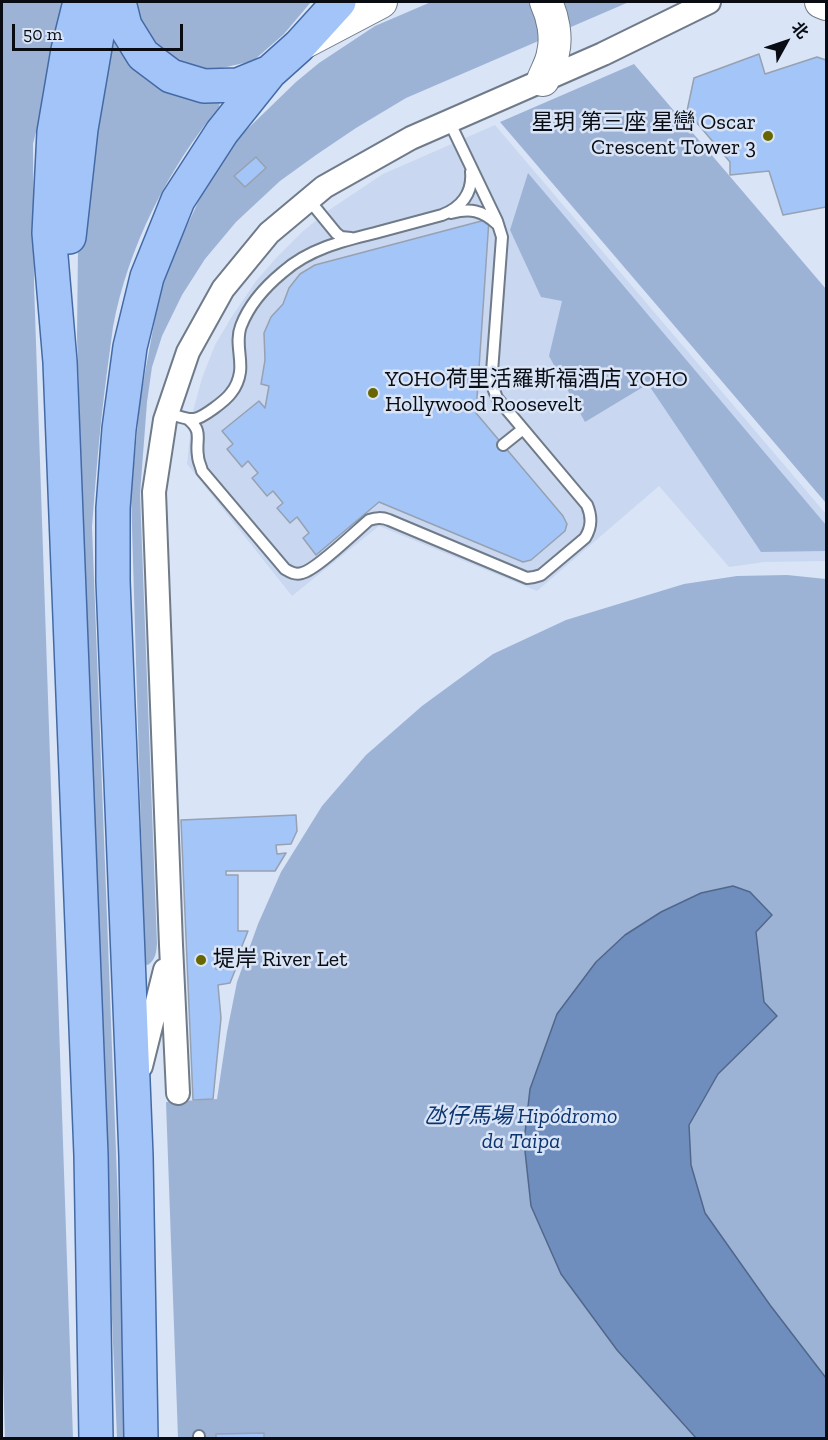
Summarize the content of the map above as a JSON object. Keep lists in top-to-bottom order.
{
  "parks": ["氹仔馬場 Hipódromo da Taipa"],
  "places": ["星玥 第三座 星巒 Oscar Crescent Tower 3", "YOHO荷里活羅斯福酒店 YOHO Hollywood Roosevelt", "堤岸 River Let"],
  "scale_bar": "50 m",
  "north": "top right"
}
